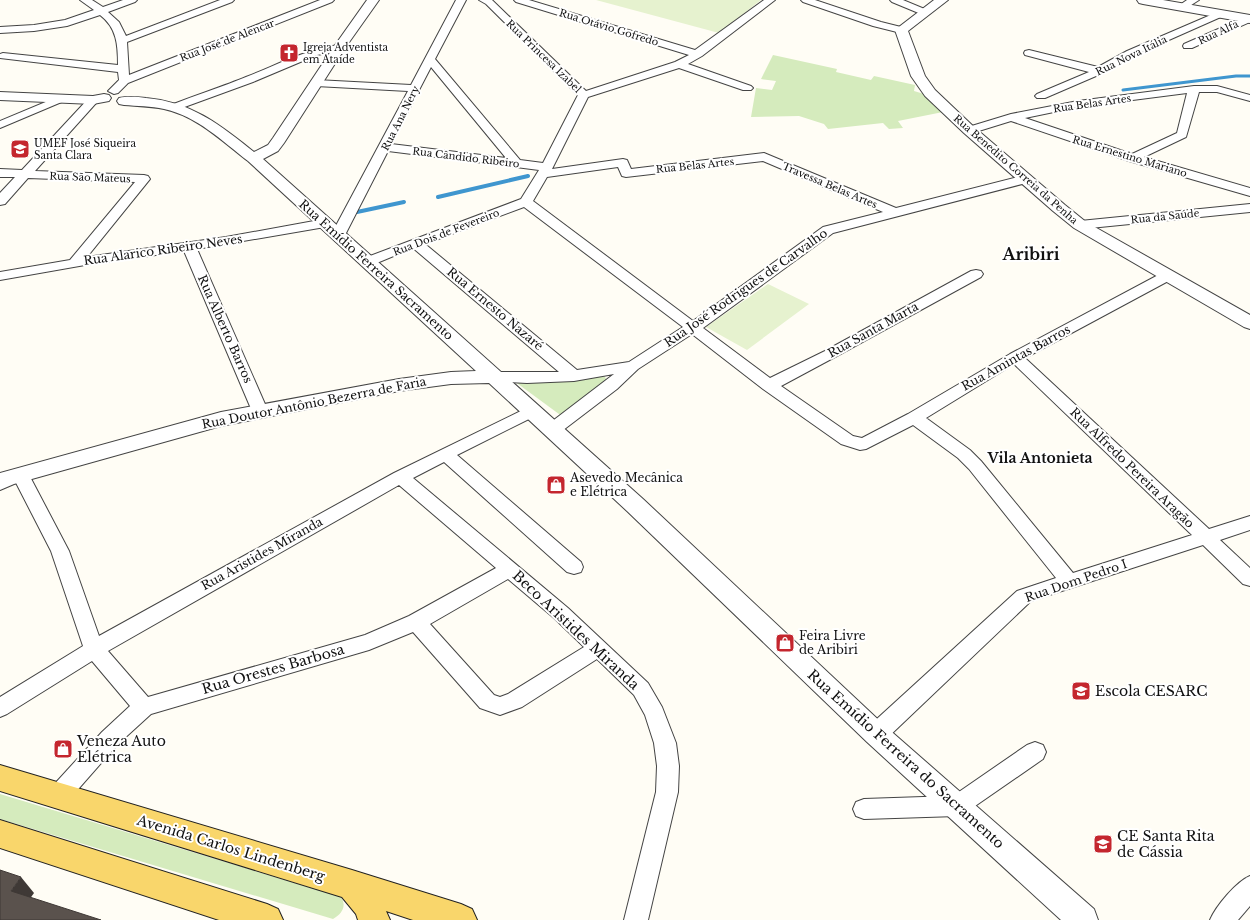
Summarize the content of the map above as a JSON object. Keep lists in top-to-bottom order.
{
  "streets": {
    "main road": ["Avenida Carlos Lindenberg"],
    "street": [
      "Rua Otávio Gofredo",
      "Rua Alfa",
      "Rua José de Alencar",
      "Rua Nova Itália",
      "Rua Princesa Izabel",
      "Rua Belas Artes",
      "Rua Ana Nery",
      "Rua Ernestino Mariano",
      "Rua Cândido Ribeiro",
      "Rua Benedito Correia da Penha",
      "Rua São Mateus",
      "Travessa Belas Artes",
      "Rua da Saúde",
      "Rua Dois de Fevereiro",
      "Rua Alarico Ribeiro Neves",
      "Rua Emídio Ferreira Sacramento",
      "Rua José Rodrigues de Carvalho",
      "Rua Ernesto Nazaré",
      "Rua Alberto Barros",
      "Rua Santa Marta",
      "Rua Amintas Barros",
      "Rua Doutor Antônio Bezerra de Faria",
      "Rua Alfredo Pereira Aragão",
      "Rua Aristides Miranda",
      "Rua Dom Pedro I",
      "Beco Aristides Miranda",
      "Rua Orestes Barbosa",
      "Rua Emídio Ferreira do Sacramento"
    ]
  },
  "crossings": [
    ["Rua José de Alencar", "Rua Emídio Ferreira Sacramento"],
    ["Rua Princesa Izabel", "Rua Belas Artes"],
    ["Rua Princesa Izabel", "Rua Cândido Ribeiro"],
    ["Rua Princesa Izabel", "Rua Dois de Fevereiro"],
    ["Rua Belas Artes", "Rua Ernestino Mariano"],
    ["Rua Belas Artes", "Rua Cândido Ribeiro"],
    ["Rua Belas Artes", "Rua Benedito Correia da Penha"],
    ["Rua Belas Artes", "Travessa Belas Artes"],
    ["Rua Ana Nery", "Rua Cândido Ribeiro"],
    ["Rua Ana Nery", "Rua Alarico Ribeiro Neves"],
    ["Rua Ana Nery", "Rua Emídio Ferreira Sacramento"],
    ["Rua Benedito Correia da Penha", "Rua da Saúde"],
    ["Rua Benedito Correia da Penha", "Rua José Rodrigues de Carvalho"],
    ["Rua Benedito Correia da Penha", "Rua Amintas Barros"],
    ["Rua São Mateus", "Rua Alarico Ribeiro Neves"],
    ["Travessa Belas Artes", "Rua José Rodrigues de Carvalho"],
    ["Rua Dois de Fevereiro", "Rua Emídio Ferreira Sacramento"],
    ["Rua Dois de Fevereiro", "Rua Ernesto Nazaré"],
    ["Rua Alarico Ribeiro Neves", "Rua Emídio Ferreira Sacramento"],
    ["Rua Alarico Ribeiro Neves", "Rua Alberto Barros"],
    ["Rua Emídio Ferreira Sacramento", "Rua José Rodrigues de Carvalho"],
    ["Rua Emídio Ferreira Sacramento", "Rua Doutor Antônio Bezerra de Faria"],
    ["Rua Emídio Ferreira Sacramento", "Rua Aristides Miranda"],
    ["Rua Emídio Ferreira Sacramento", "Rua Emídio Ferreira do Sacramento"],
    ["Rua José Rodrigues de Carvalho", "Rua Ernesto Nazaré"],
    ["Rua José Rodrigues de Carvalho", "Rua Doutor Antônio Bezerra de Faria"],
    ["Rua Alberto Barros", "Rua Doutor Antônio Bezerra de Faria"],
    ["Rua Santa Marta", "Rua Amintas Barros"],
    ["Rua Amintas Barros", "Rua Alfredo Pereira Aragão"],
    ["Rua Alfredo Pereira Aragão", "Rua Dom Pedro I"],
    ["Rua Aristides Miranda", "Beco Aristides Miranda"],
    ["Rua Dom Pedro I", "Rua Emídio Ferreira do Sacramento"],
    ["Beco Aristides Miranda", "Rua Orestes Barbosa"],
    ["Rua Orestes Barbosa", "Avenida Carlos Lindenberg"]
  ],
  "districts": ["Aribiri", "Vila Antonieta"],
  "places": {
    "church": ["Igreja Adventista em Ataíde"],
    "school or university": ["UMEF José Siqueira Santa Clara", "Escola CESARC", "CE Santa Rita de Cássia"],
    "shop": ["Asevedo Mecânica e Elétrica", "Feira Livre de Aribiri", "Veneza Auto Elétrica"]
  }
}
